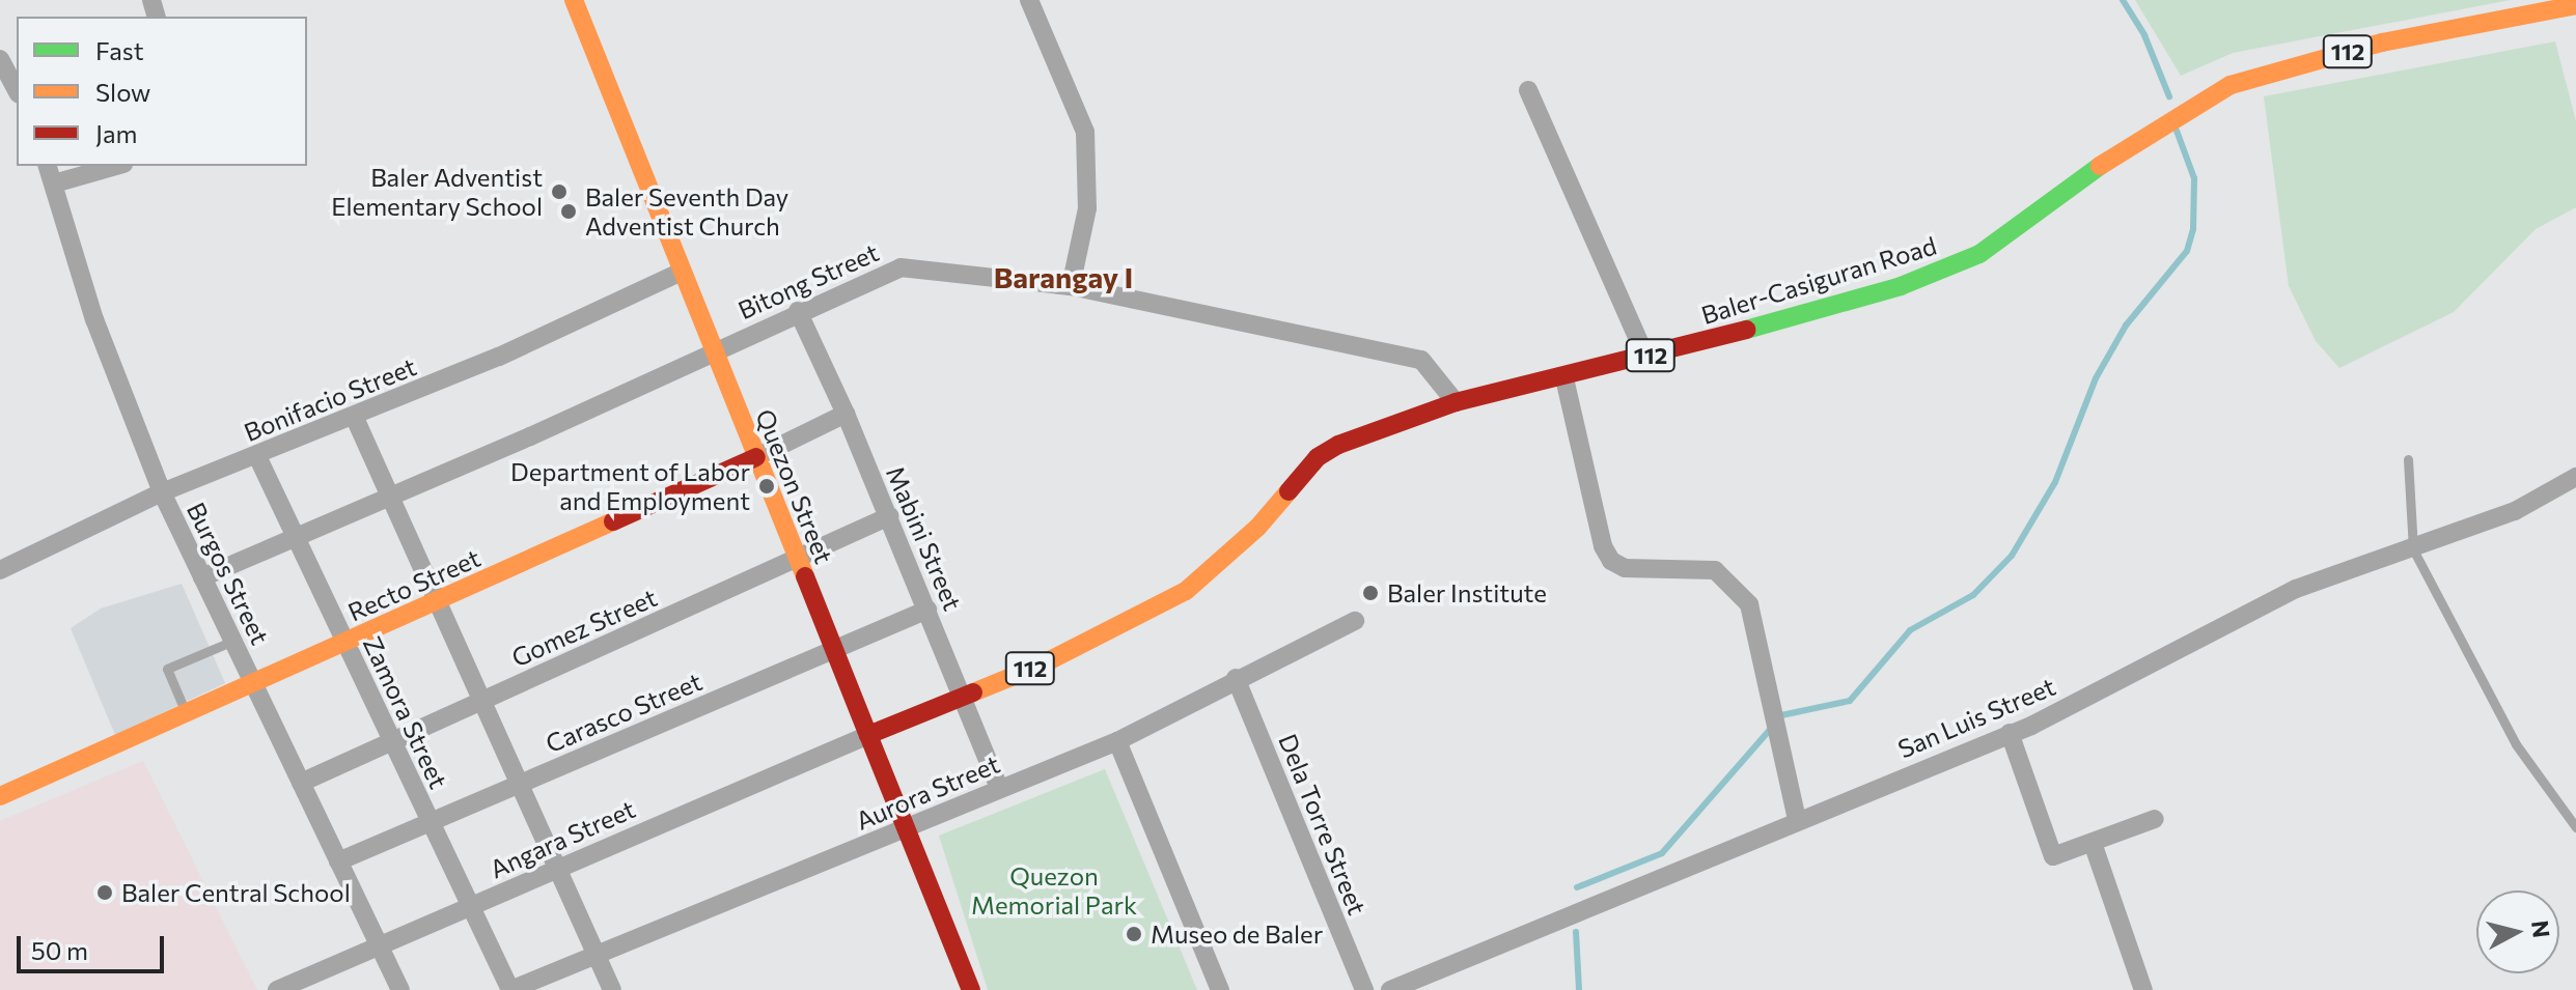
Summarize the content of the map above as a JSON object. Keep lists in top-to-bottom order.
{
  "streets": {
    "main road": [
      "112",
      "Baler-Casiguran Road",
      "Quezon Street",
      "Recto Street"
    ],
    "street": [
      "Bitong Street",
      "Bonifacio Street",
      "Mabini Street",
      "Burgos Street",
      "Gomez Street",
      "Zamora Street",
      "Carasco Street",
      "San Luis Street",
      "Aurora Street",
      "Dela Torre Street",
      "Angara Street"
    ]
  },
  "crossings": [
    ["Baler-Casiguran Road", "Bitong Street"],
    ["Baler-Casiguran Road", "Quezon Street"],
    ["Baler-Casiguran Road", "Mabini Street"],
    ["Baler-Casiguran Road", "Angara Street"],
    ["Bitong Street", "Quezon Street"],
    ["Bitong Street", "Mabini Street"],
    ["Bitong Street", "Burgos Street"],
    ["Bitong Street", "Zamora Street"],
    ["Bonifacio Street", "Quezon Street"],
    ["Bonifacio Street", "Burgos Street"],
    ["Bonifacio Street", "Zamora Street"],
    ["Quezon Street", "Recto Street"],
    ["Quezon Street", "Gomez Street"],
    ["Quezon Street", "Carasco Street"],
    ["Quezon Street", "Aurora Street"],
    ["Quezon Street", "Angara Street"],
    ["Mabini Street", "Recto Street"],
    ["Mabini Street", "Gomez Street"],
    ["Mabini Street", "Carasco Street"],
    ["Mabini Street", "Aurora Street"],
    ["Burgos Street", "Recto Street"],
    ["Burgos Street", "Gomez Street"],
    ["Burgos Street", "Carasco Street"],
    ["Burgos Street", "Angara Street"],
    ["Recto Street", "Zamora Street"],
    ["Gomez Street", "Zamora Street"],
    ["Zamora Street", "Carasco Street"],
    ["Zamora Street", "Aurora Street"],
    ["Zamora Street", "Angara Street"],
    ["Aurora Street", "Dela Torre Street"]
  ],
  "districts": ["Barangay I"],
  "parks": ["Quezon Memorial Park"],
  "places": [
    "Baler Adventist Elementary School",
    "Baler Seventh Day Adventist Church",
    "Department of Labor and Employment",
    "Baler Institute",
    "Baler Central School",
    "Museo de Baler"
  ],
  "legend": ["Fast", "Slow", "Jam"],
  "scale_bar": "50 m",
  "north": "right"
}
